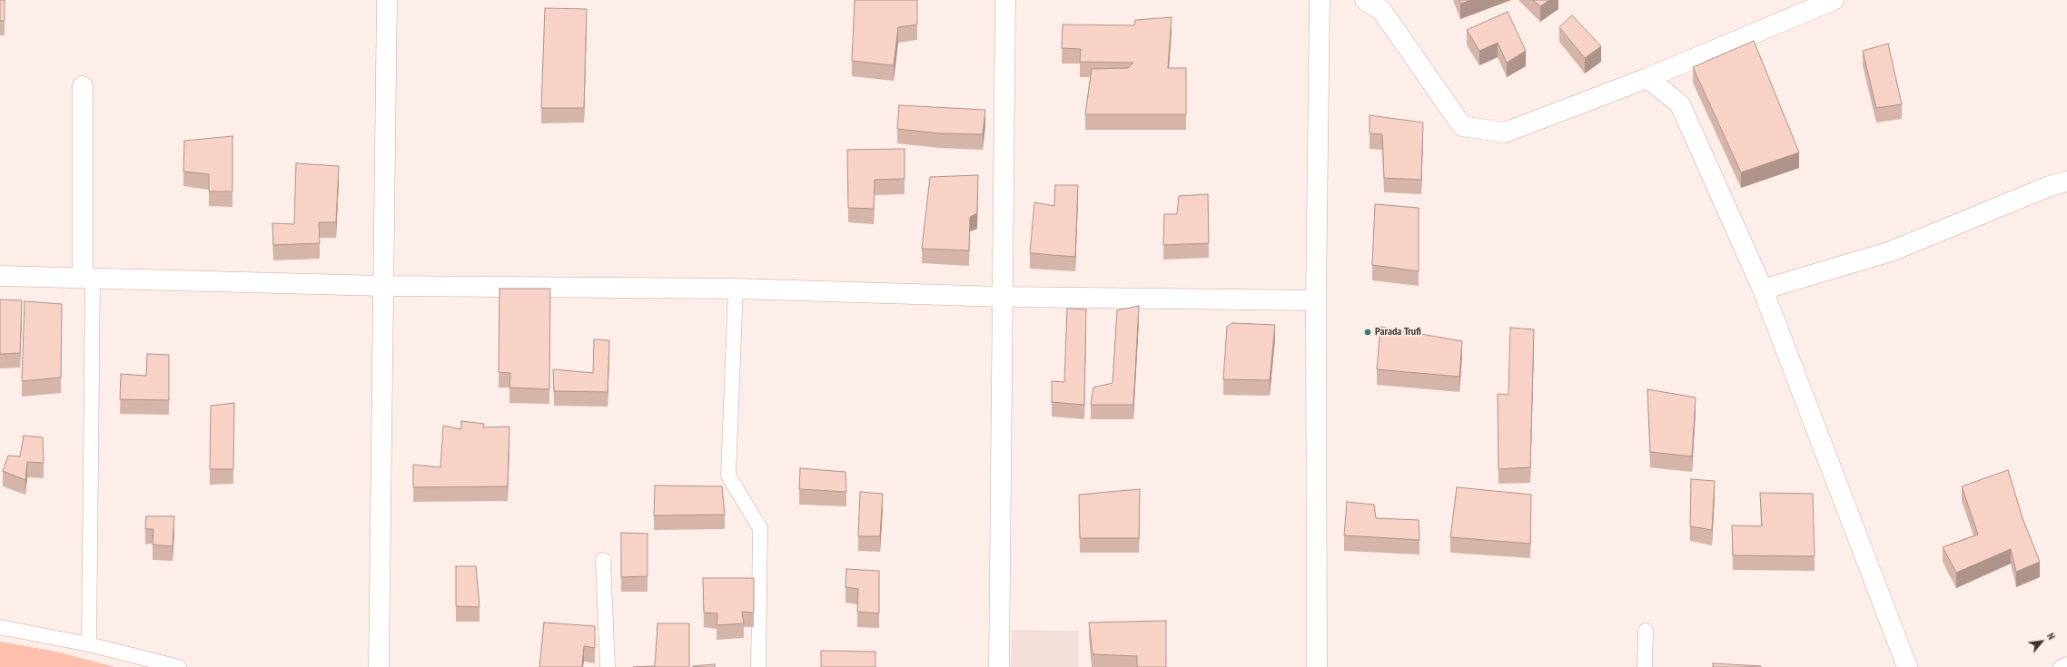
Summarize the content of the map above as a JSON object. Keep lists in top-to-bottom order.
{
  "places": ["Parada Trufi"],
  "north": "top right"
}
